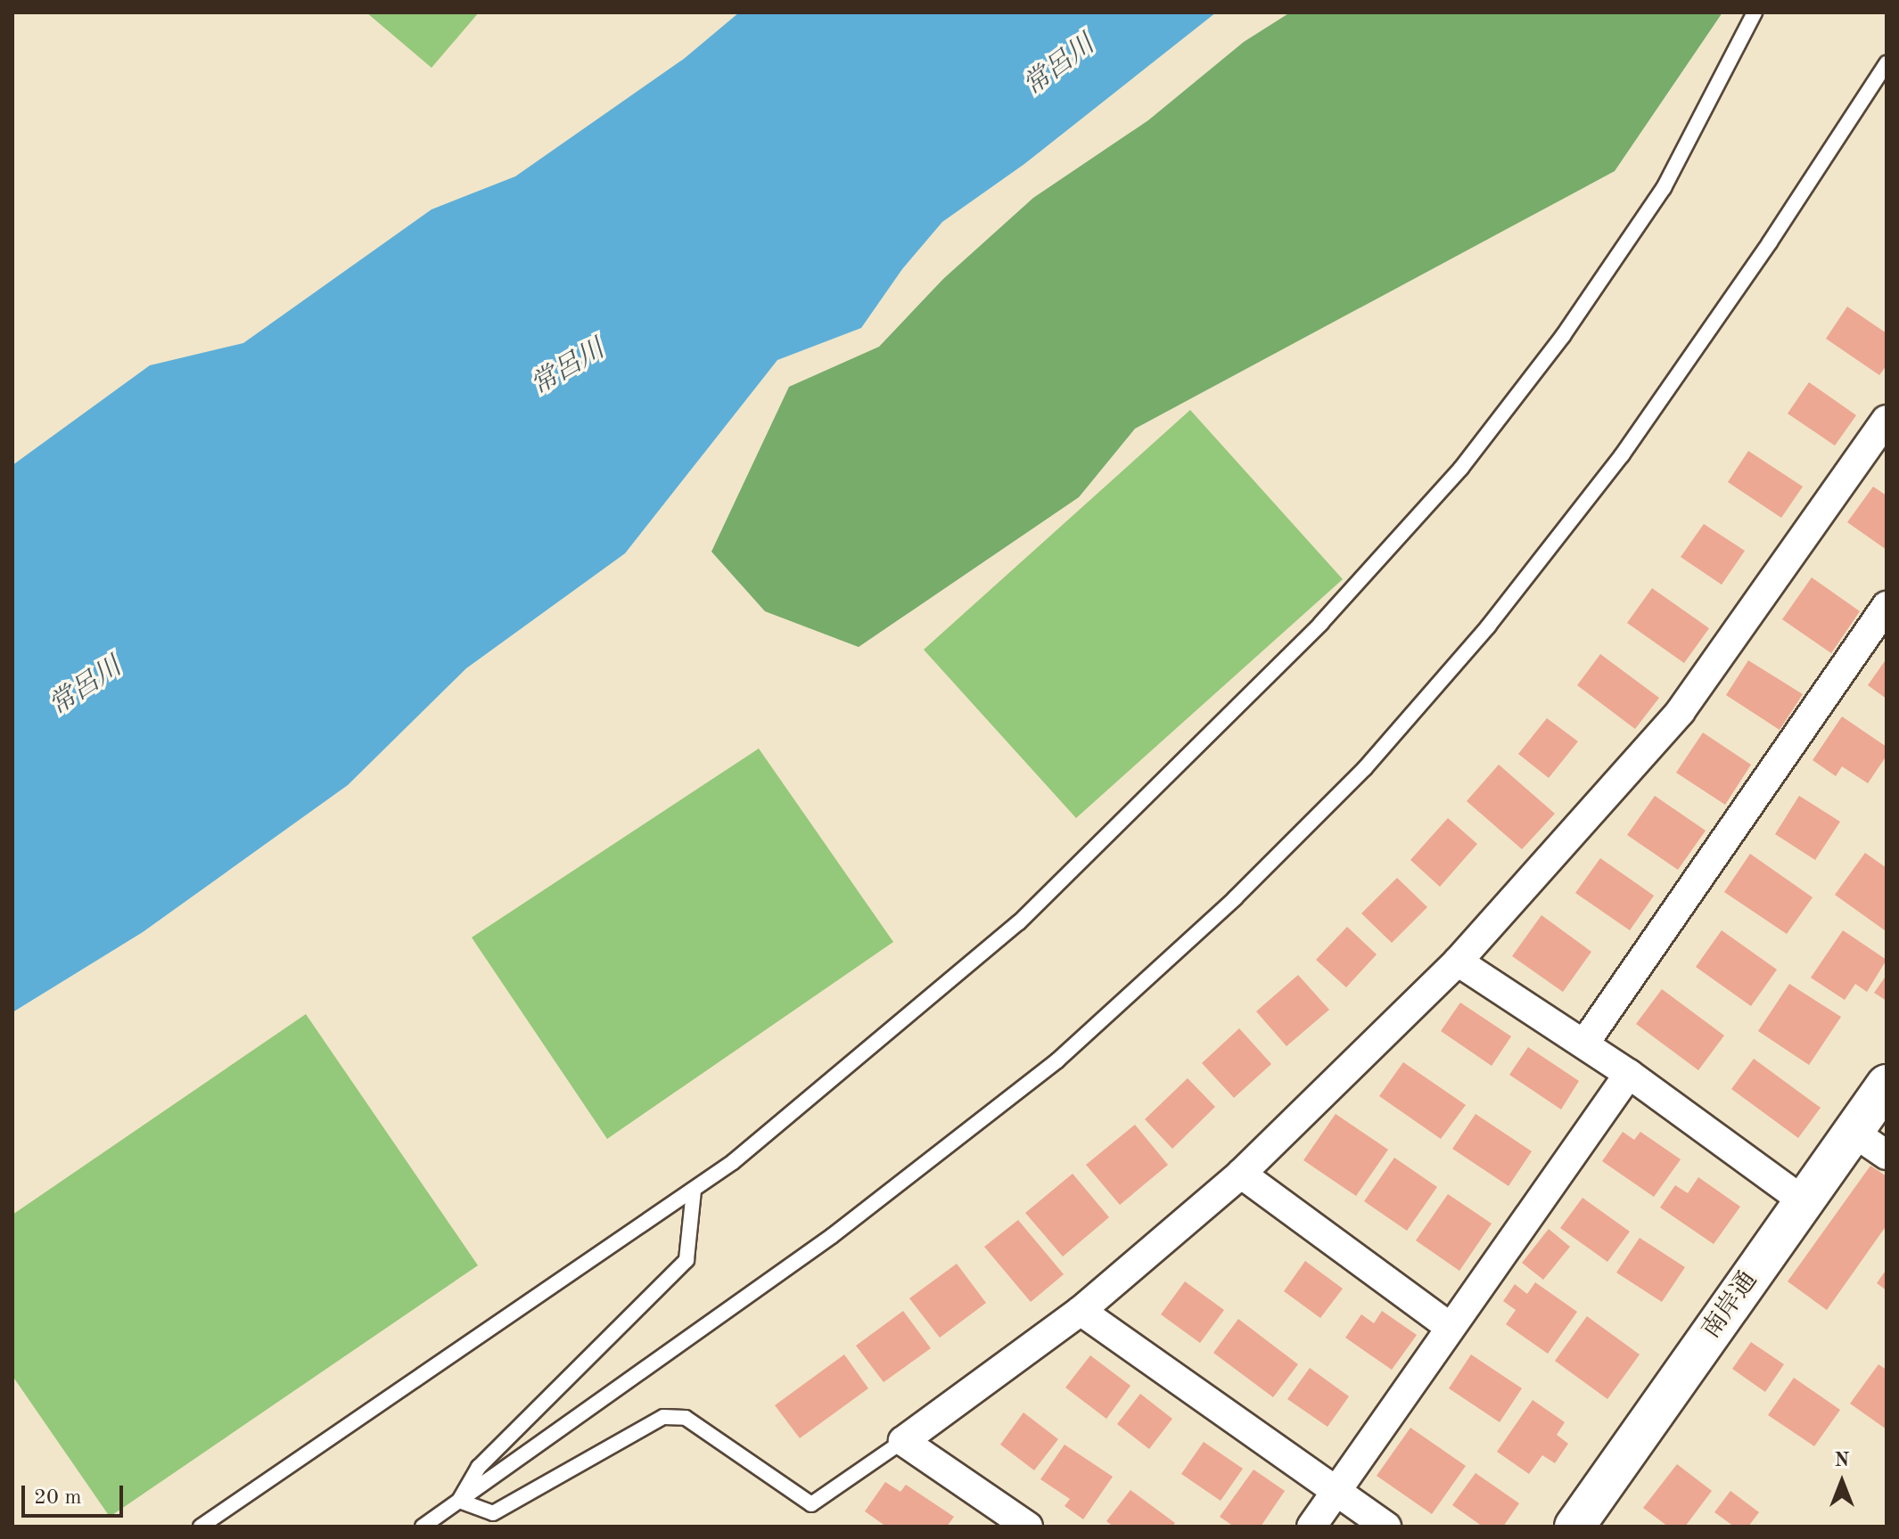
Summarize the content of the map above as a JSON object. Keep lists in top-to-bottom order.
{
  "streets": {
    "main road": ["南岸通"]
  },
  "water": ["常呂川"],
  "scale_bar": "20 m",
  "north": "top"
}
